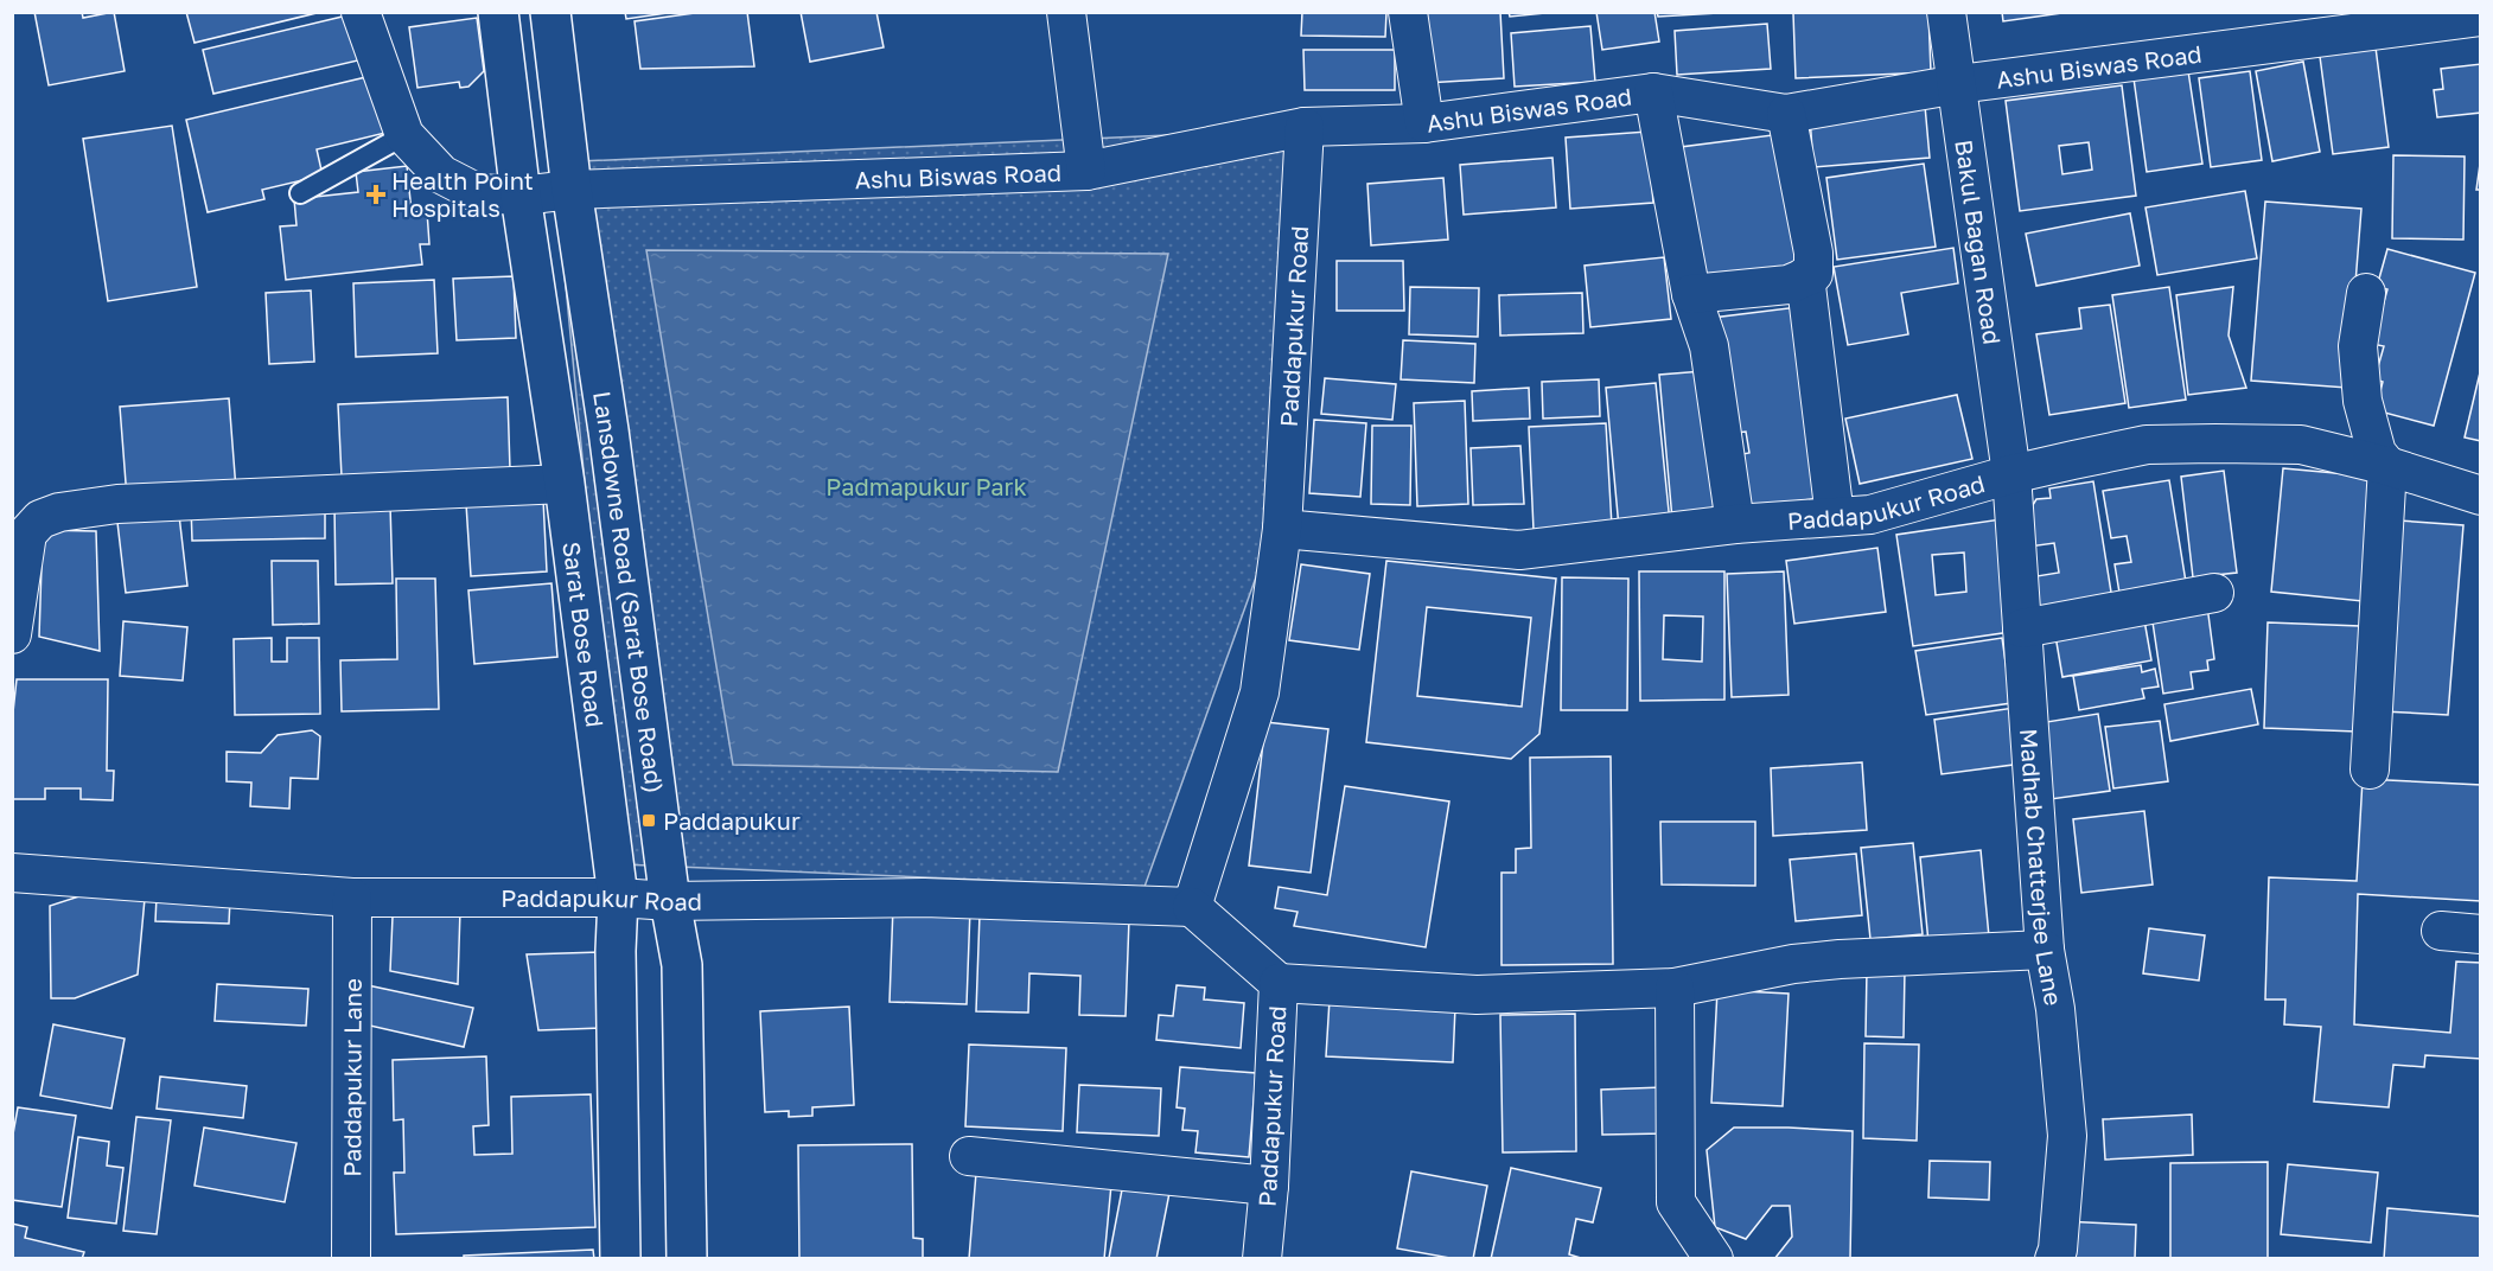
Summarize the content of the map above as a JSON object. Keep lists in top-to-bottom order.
{
  "streets": {
    "main road": ["Lansdowne Road (Sarat Bose Road)", "Sarat Bose Road"],
    "street": [
      "Ashu Biswas Road",
      "Bakul Bagan Road",
      "Paddapukur Road",
      "Madhab Chatterjee Lane",
      "Paddapukur Lane"
    ]
  },
  "crossings": [
    ["Ashu Biswas Road", "Bakul Bagan Road"],
    ["Ashu Biswas Road", "Paddapukur Road"],
    ["Ashu Biswas Road", "Lansdowne Road (Sarat Bose Road)"],
    ["Ashu Biswas Road", "Sarat Bose Road"],
    ["Bakul Bagan Road", "Paddapukur Road"],
    ["Bakul Bagan Road", "Madhab Chatterjee Lane"],
    ["Paddapukur Road", "Lansdowne Road (Sarat Bose Road)"],
    ["Paddapukur Road", "Sarat Bose Road"],
    ["Paddapukur Road", "Madhab Chatterjee Lane"],
    ["Paddapukur Road", "Paddapukur Lane"]
  ],
  "parks": ["Padmapukur Park"],
  "places": {
    "health": ["Health Point Hospitals"],
    "transit": ["Paddapukur"]
  }
}
